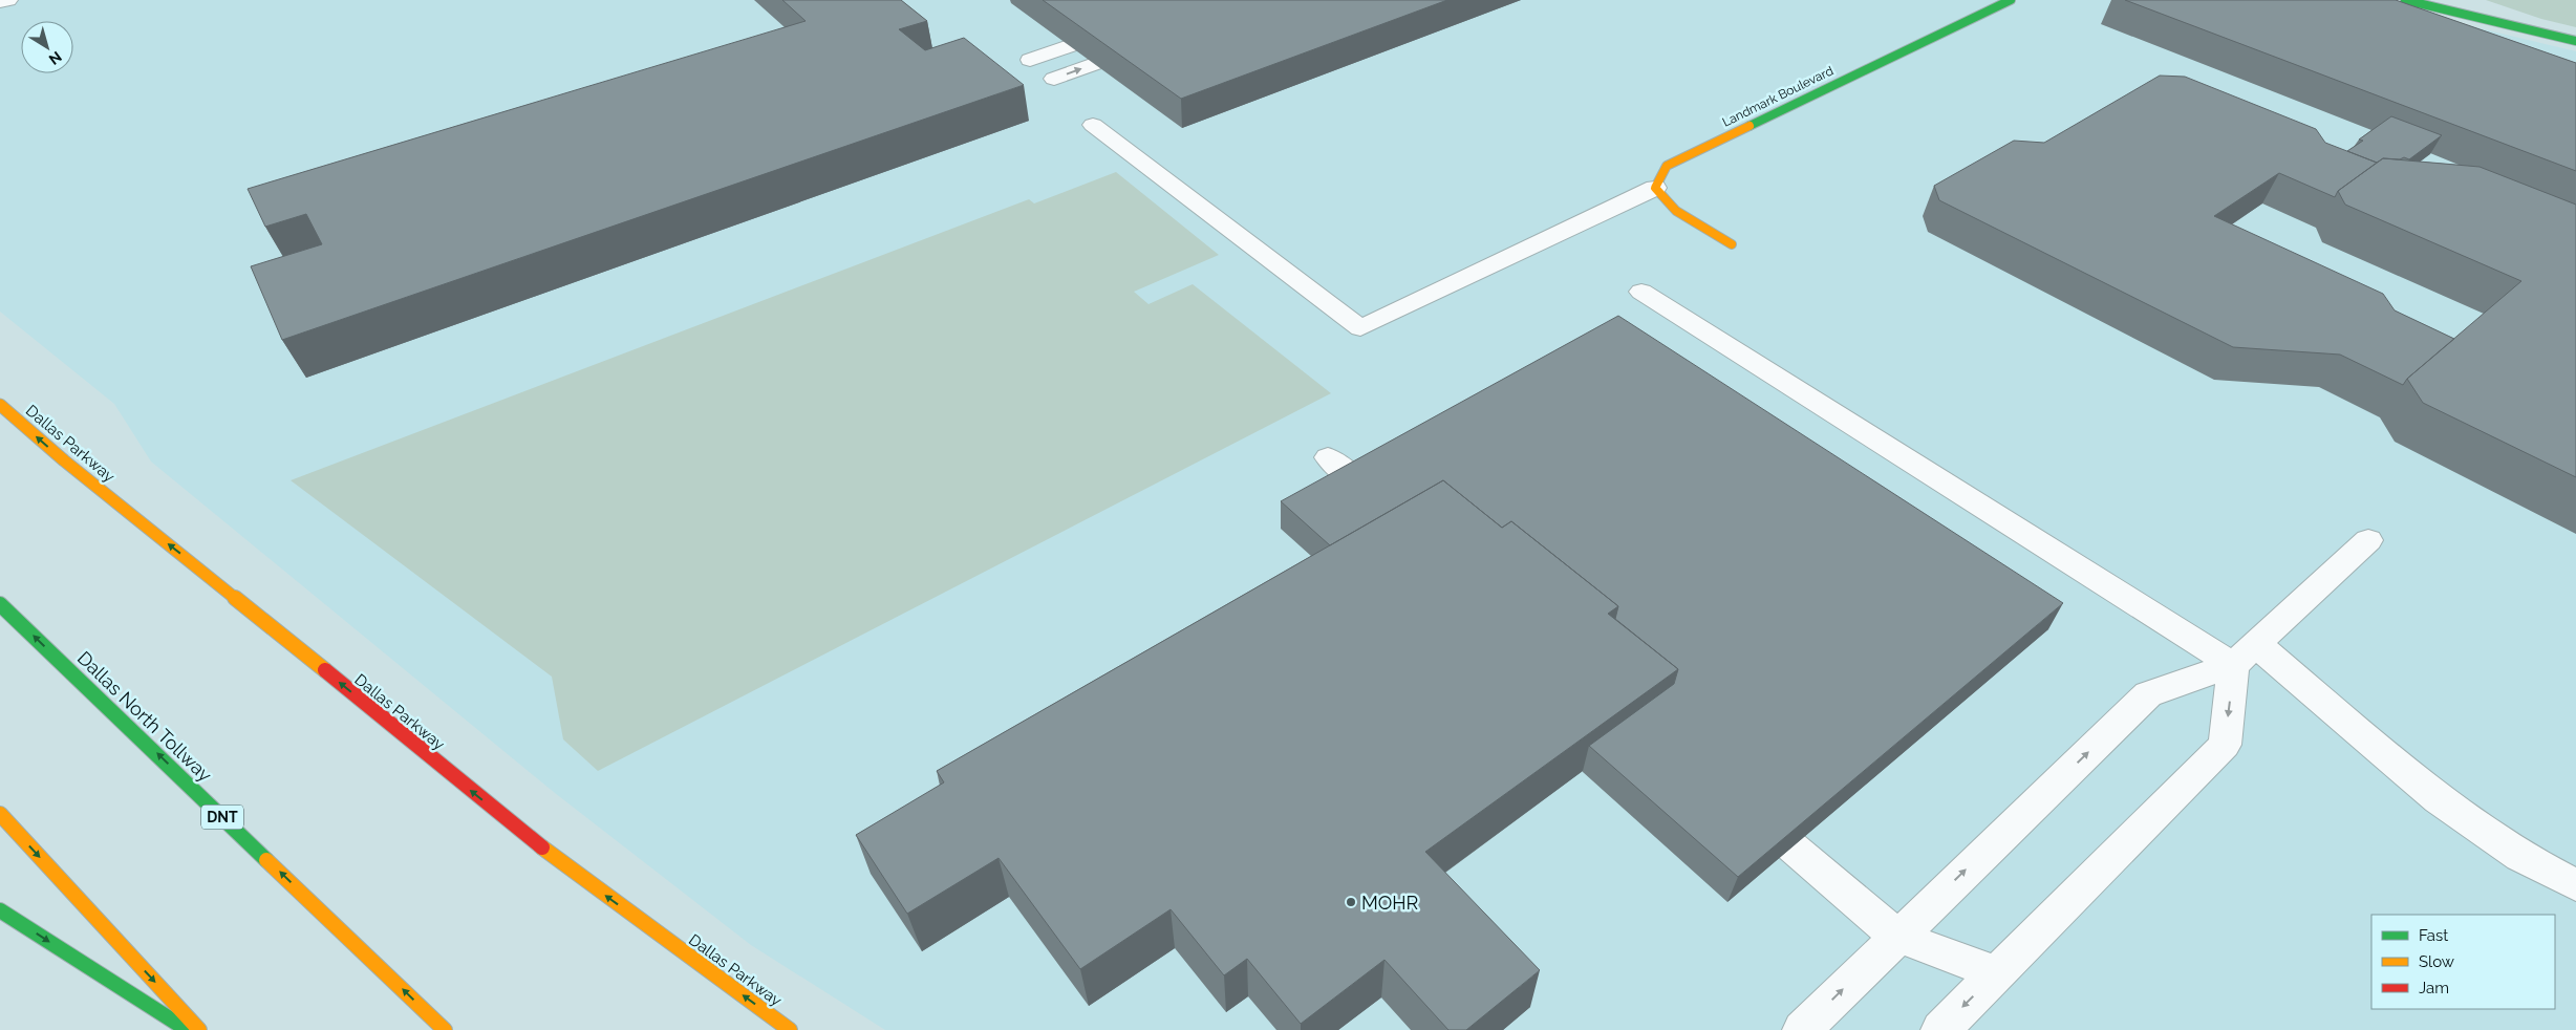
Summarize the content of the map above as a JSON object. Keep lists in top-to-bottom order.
{
  "streets": {
    "main road": [
      "Landmark Boulevard",
      "Dallas Parkway",
      "Dallas North Tollway",
      "DNT"
    ]
  },
  "one_way": ["Dallas Parkway", "Dallas North Tollway"],
  "places": ["MOHR"],
  "legend": ["Fast", "Slow", "Jam"],
  "north": "bottom right"
}
